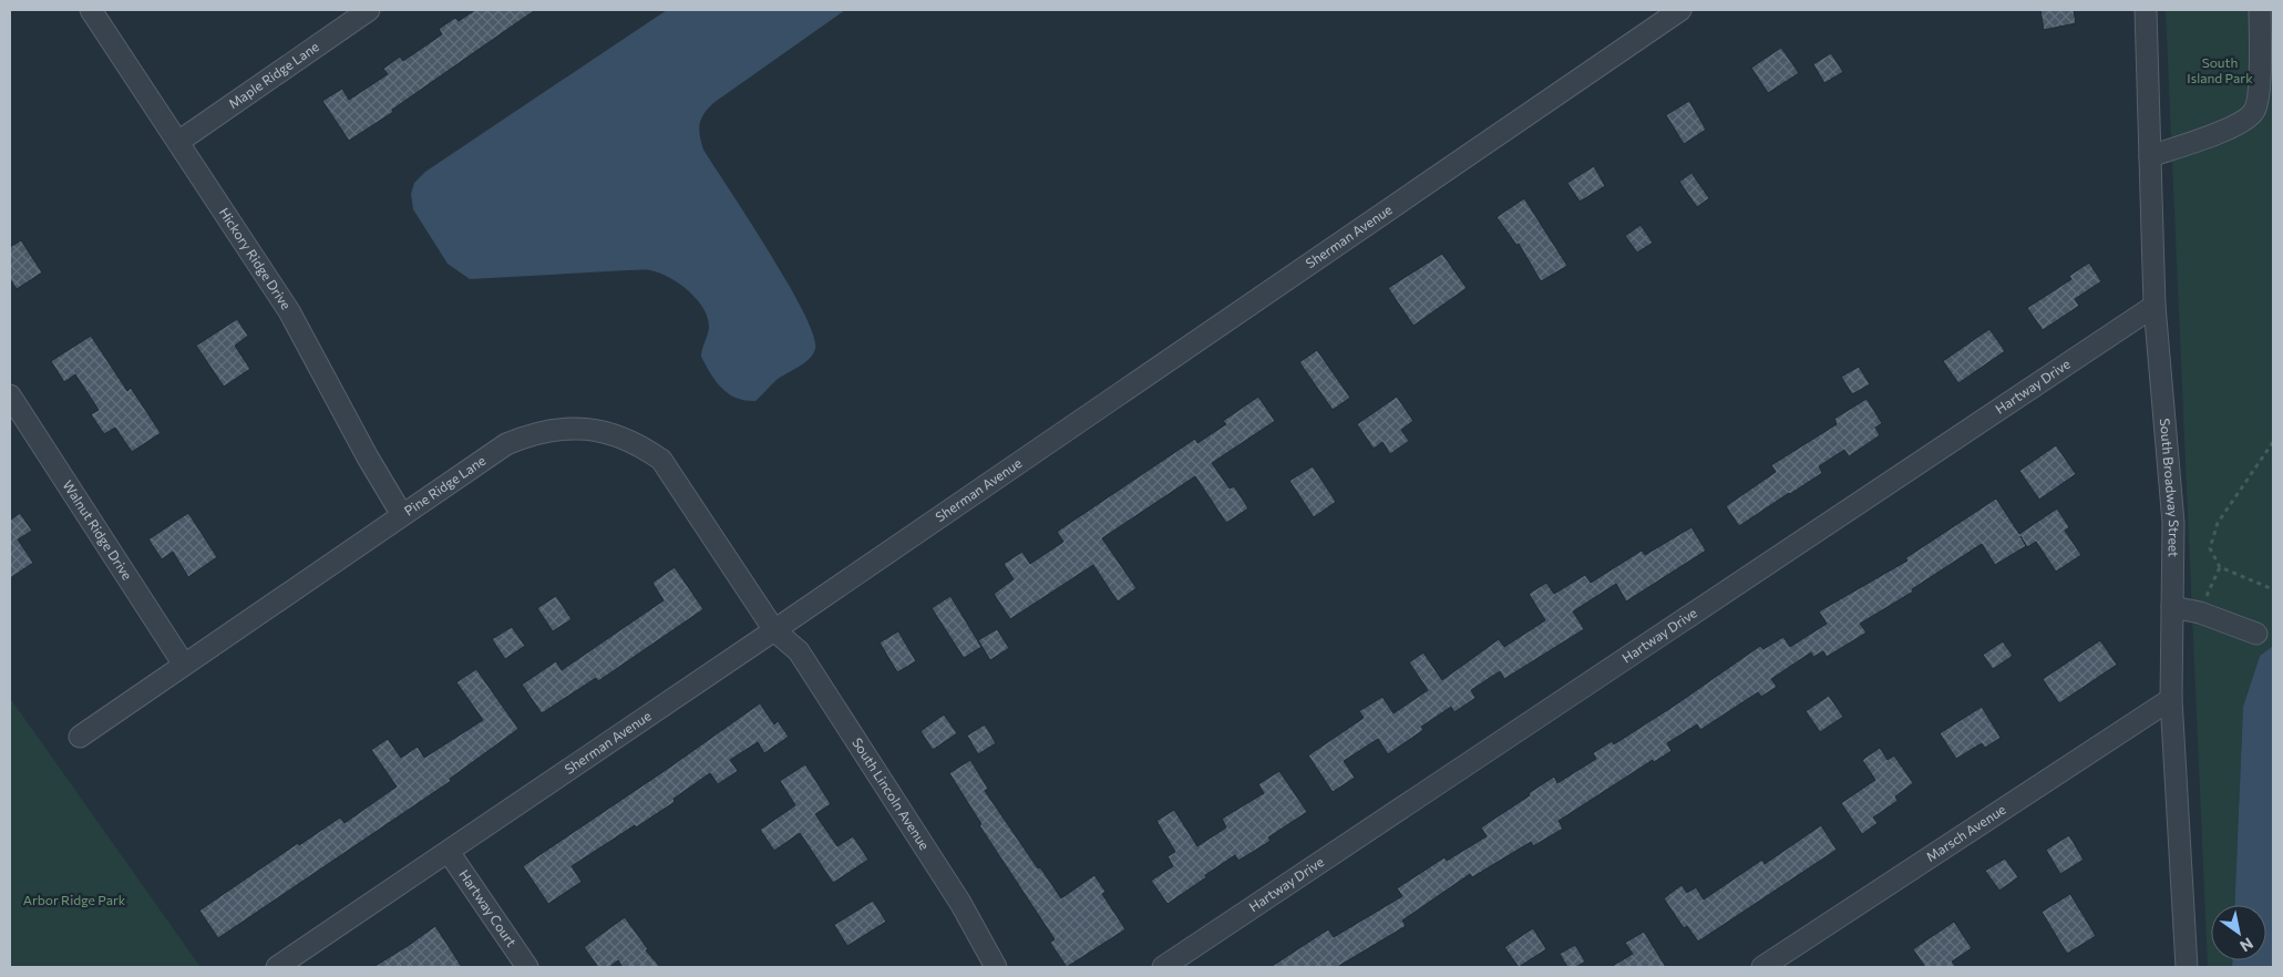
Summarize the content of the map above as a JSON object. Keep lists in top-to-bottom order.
{
  "streets": {
    "street": [
      "Maple Ridge Lane",
      "Sherman Avenue",
      "Hickory Ridge Drive",
      "Hartway Drive",
      "Pine Ridge Lane",
      "South Broadway Street",
      "Walnut Ridge Drive",
      "South Lincoln Avenue",
      "Marsch Avenue",
      "Hartway Court"
    ]
  },
  "crossings": [
    ["Maple Ridge Lane", "Hickory Ridge Drive"],
    ["Sherman Avenue", "Pine Ridge Lane"],
    ["Sherman Avenue", "South Lincoln Avenue"],
    ["Sherman Avenue", "Hartway Court"],
    ["Hickory Ridge Drive", "Pine Ridge Lane"],
    ["Hartway Drive", "South Broadway Street"],
    ["Pine Ridge Lane", "Walnut Ridge Drive"],
    ["Pine Ridge Lane", "South Lincoln Avenue"],
    ["South Broadway Street", "Marsch Avenue"]
  ],
  "parks": ["South Island Park", "Arbor Ridge Park"],
  "north": "bottom right"
}
